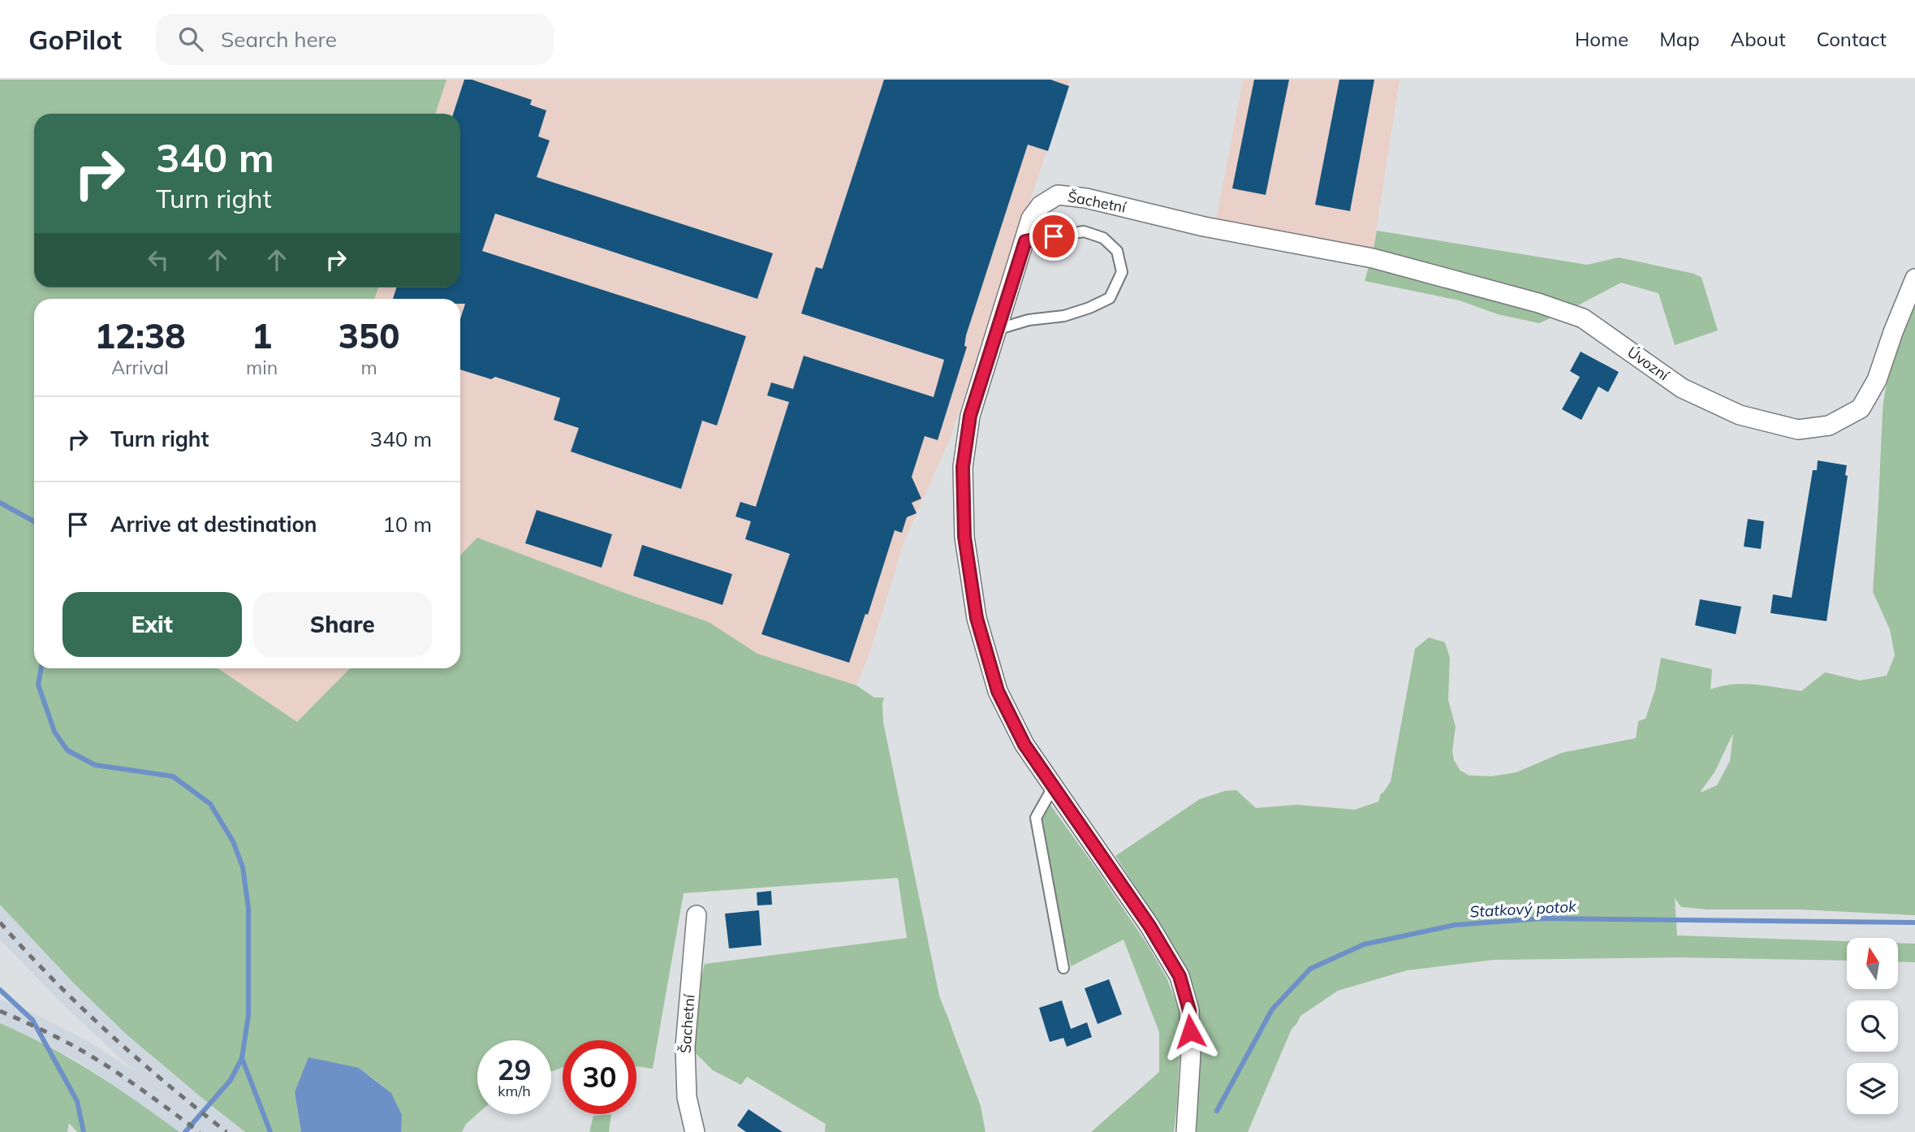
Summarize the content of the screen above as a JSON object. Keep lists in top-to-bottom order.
{
  "streets": {
    "street": ["Šachetní", "Úvozní"]
  },
  "crossings": [
    ["Šachetní", "Úvozní"]
  ],
  "water": ["Statkový potok"],
  "north": "top",
  "page": {
    "header": "GoPilot",
    "search": "Search here",
    "nav": [
      "Home",
      "Map",
      "About",
      "Contact"
    ],
    "turn": ["340 m", "Turn right"],
    "eta": [
      "12:38",
      "Arrival",
      "1",
      "min",
      "350",
      "m"
    ],
    "list": [
      {
        "name": "Turn right",
        "value": "340 m"
      },
      {
        "name": "Arrive at destination",
        "value": "10 m"
      }
    ],
    "buttons": ["Exit", "Share"],
    "speed": "29 km/h",
    "limit": "30"
  }
}
